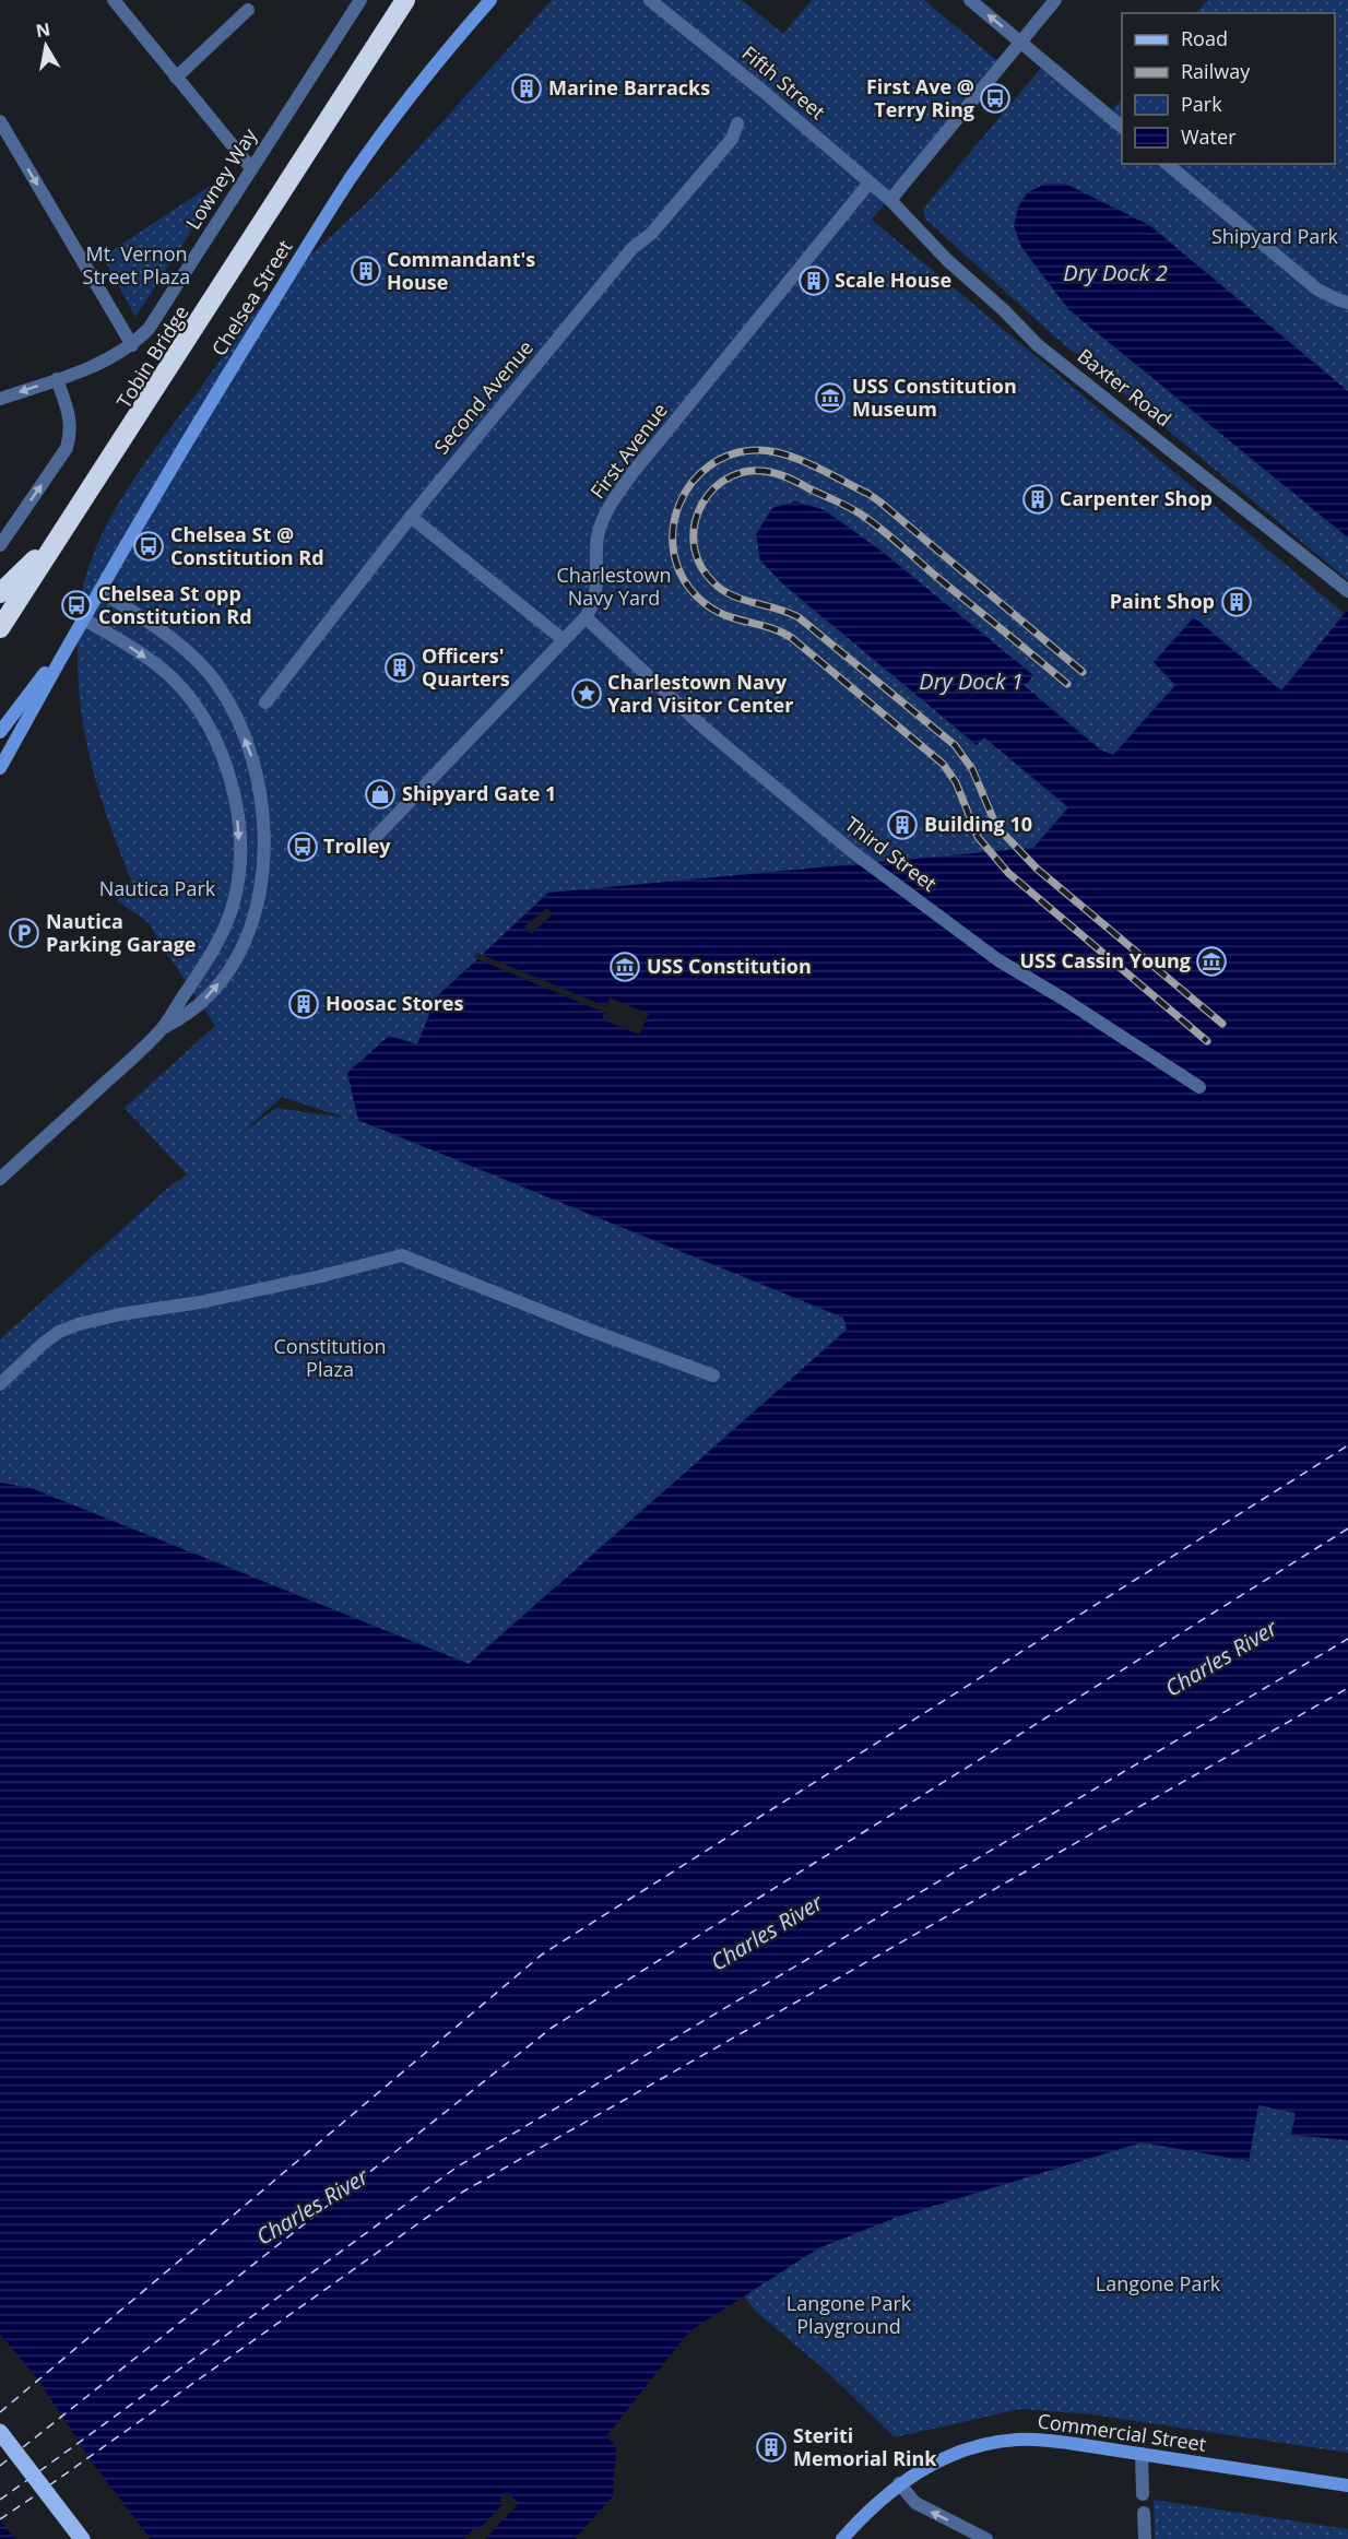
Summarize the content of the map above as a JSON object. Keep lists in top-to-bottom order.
{
  "streets": {
    "highway": ["Tobin Bridge"],
    "main road": ["Chelsea Street", "Commercial Street"],
    "street": [
      "Fifth Street",
      "Lowney Way",
      "Baxter Road",
      "Second Avenue",
      "First Avenue",
      "Third Street"
    ]
  },
  "crossings": [
    ["Fifth Street", "Baxter Road"],
    ["Fifth Street", "First Avenue"],
    ["First Avenue", "Third Street"]
  ],
  "water": ["Dry Dock 2", "Dry Dock 1", "Charles River"],
  "parks": [
    "Shipyard Park",
    "Mt. Vernon Street Plaza",
    "Charlestown Navy Yard",
    "Nautica Park",
    "Constitution Plaza",
    "Langone Park",
    "Langone Park Playground"
  ],
  "places": {
    "building": [
      "Marine Barracks",
      "Commandant's House",
      "Scale House",
      "Carpenter Shop",
      "Paint Shop",
      "Officers' Quarters",
      "Building 10",
      "Hoosac Stores",
      "Steriti Memorial Rink"
    ],
    "bus stop": [
      "First Ave @ Terry Ring",
      "Chelsea St @ Constitution Rd",
      "Chelsea St opp Constitution Rd",
      "Trolley"
    ],
    "museum": ["USS Constitution Museum", "USS Cassin Young", "USS Constitution"],
    "place": ["Charlestown Navy Yard Visitor Center"],
    "shop": ["Shipyard Gate 1"],
    "parking": ["Nautica Parking Garage"]
  },
  "legend": [
    "Road",
    "Railway",
    "Park",
    "Water"
  ],
  "north": "top"
}
